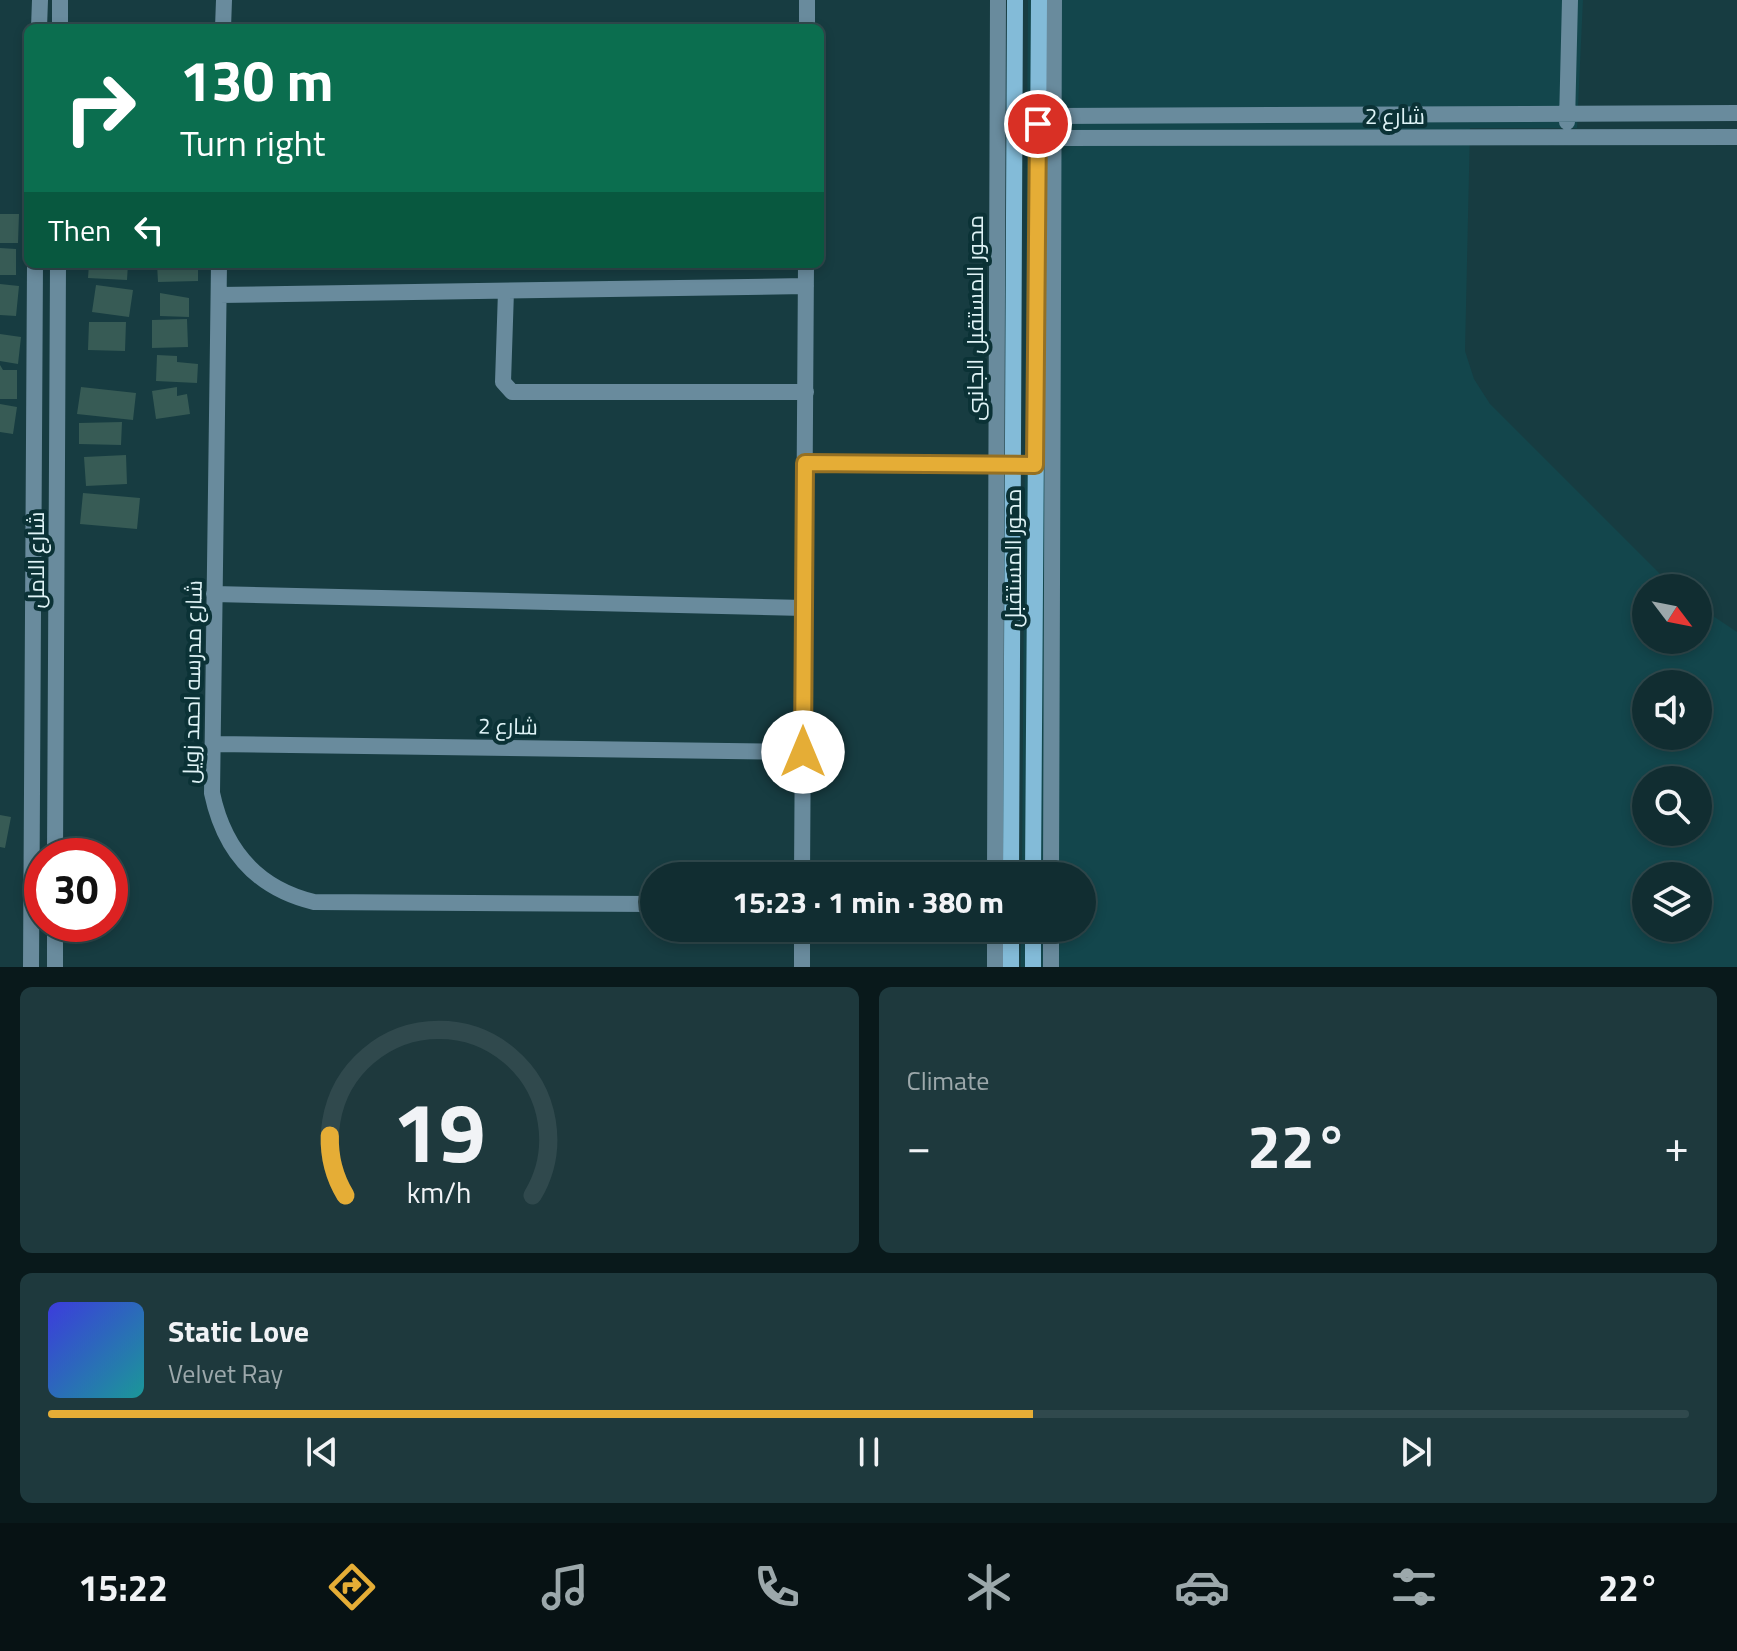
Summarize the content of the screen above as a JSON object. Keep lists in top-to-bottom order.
{
  "streets": {
    "street": [
      "شارع 2",
      "محور المستقبل الجانبى",
      "محور المستقبل",
      "شارع الامل",
      "شارع مدرسه احمد زويل"
    ]
  },
  "crossings": [
    ["شارع 2", "شارع مدرسه احمد زويل"],
    ["محور المستقبل الجانبى", "محور المستقبل"]
  ],
  "north": "bottom right",
  "page": {
    "turn": ["130 m", "Turn right"],
    "then": "Then",
    "limit": "30",
    "trip": "15:23 · 1 min · 380 m",
    "tile": "Climate",
    "heat": ["−", "22°", "+"],
    "song": ["Static Love", "Velvet Ray"],
    "tabs": ["15:22", "22°"],
    "gauge": ["19", "km/h"]
  }
}
